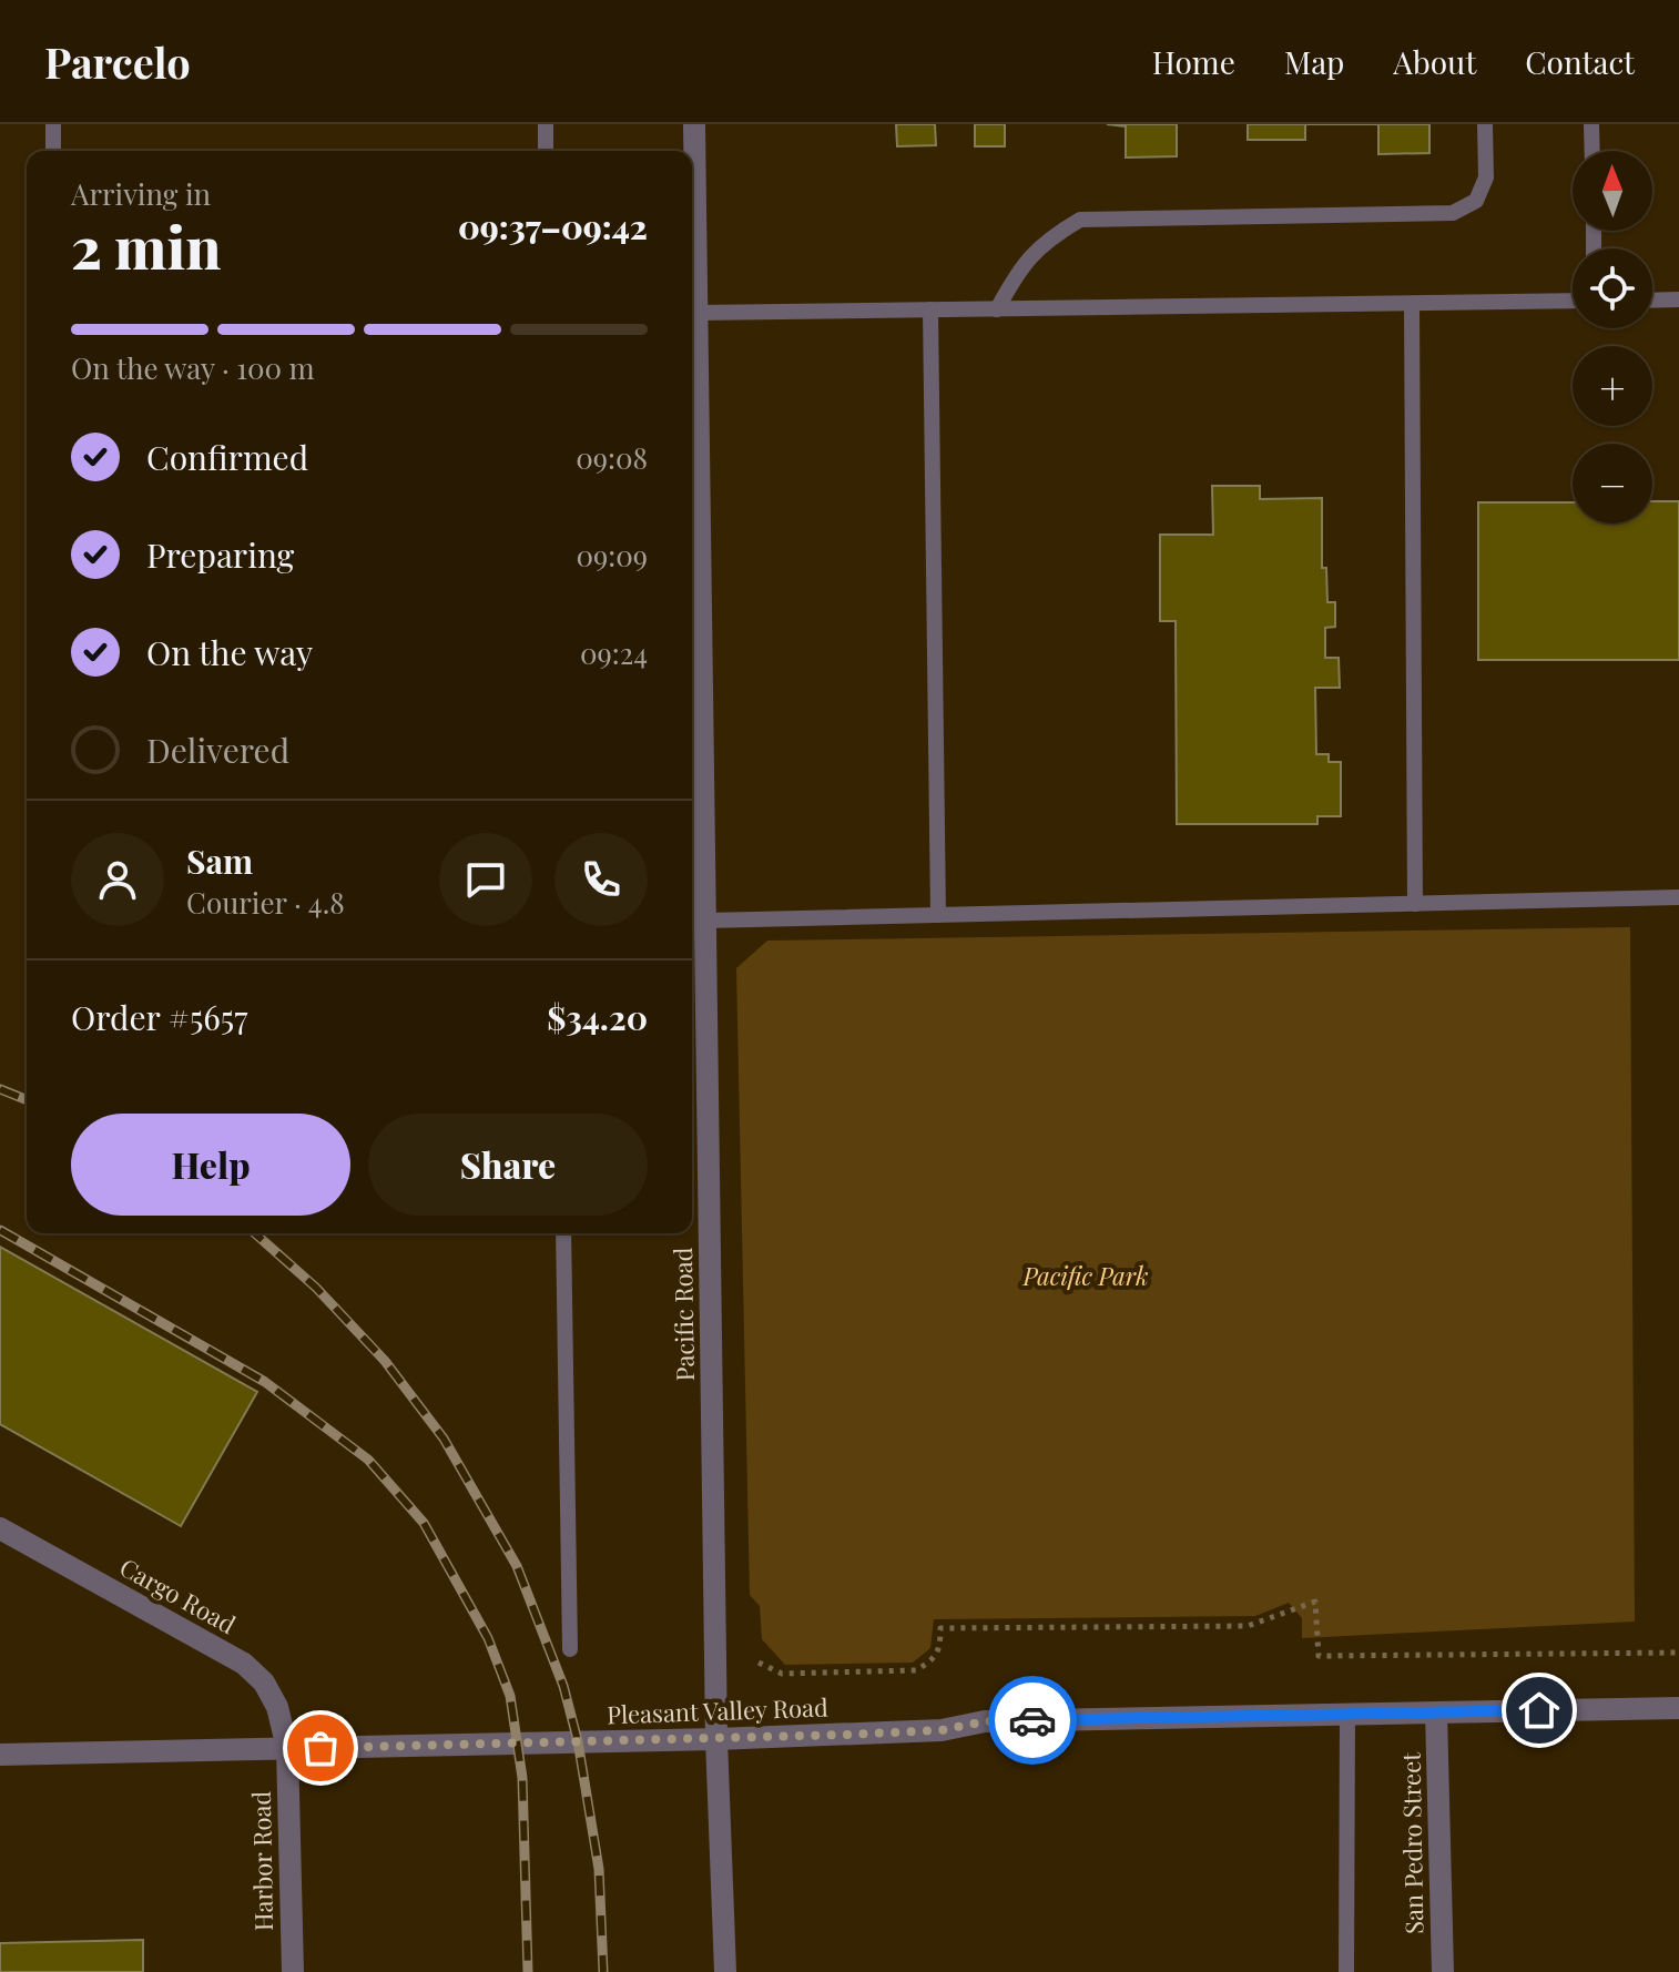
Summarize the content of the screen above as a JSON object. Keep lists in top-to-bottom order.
{
  "streets": {
    "street": [
      "Pacific Road",
      "Cargo Road",
      "Pleasant Valley Road",
      "San Pedro Street",
      "Harbor Road"
    ]
  },
  "crossings": [
    ["Pacific Road", "Pleasant Valley Road"],
    ["Cargo Road", "Pleasant Valley Road"],
    ["Cargo Road", "Harbor Road"],
    ["Pleasant Valley Road", "San Pedro Street"],
    ["Pleasant Valley Road", "Harbor Road"]
  ],
  "parks": ["Pacific Park"],
  "north": "top",
  "page": {
    "header": "Parcelo",
    "nav": [
      "Home",
      "Map",
      "About",
      "Contact"
    ],
    "map_buttons": ["+", "−"],
    "heading": ["2 min", "Arriving in", "09:37–09:42"],
    "panel": [
      "Sam",
      "Courier · 4.8",
      "Order #5657",
      "$34.20"
    ],
    "bar": "On the way · 100 m",
    "list": [
      ["Confirmed", "09:08"],
      ["Preparing", "09:09"],
      ["On the way", "09:24"],
      "Delivered"
    ],
    "buttons": ["Help", "Share"]
  }
}
